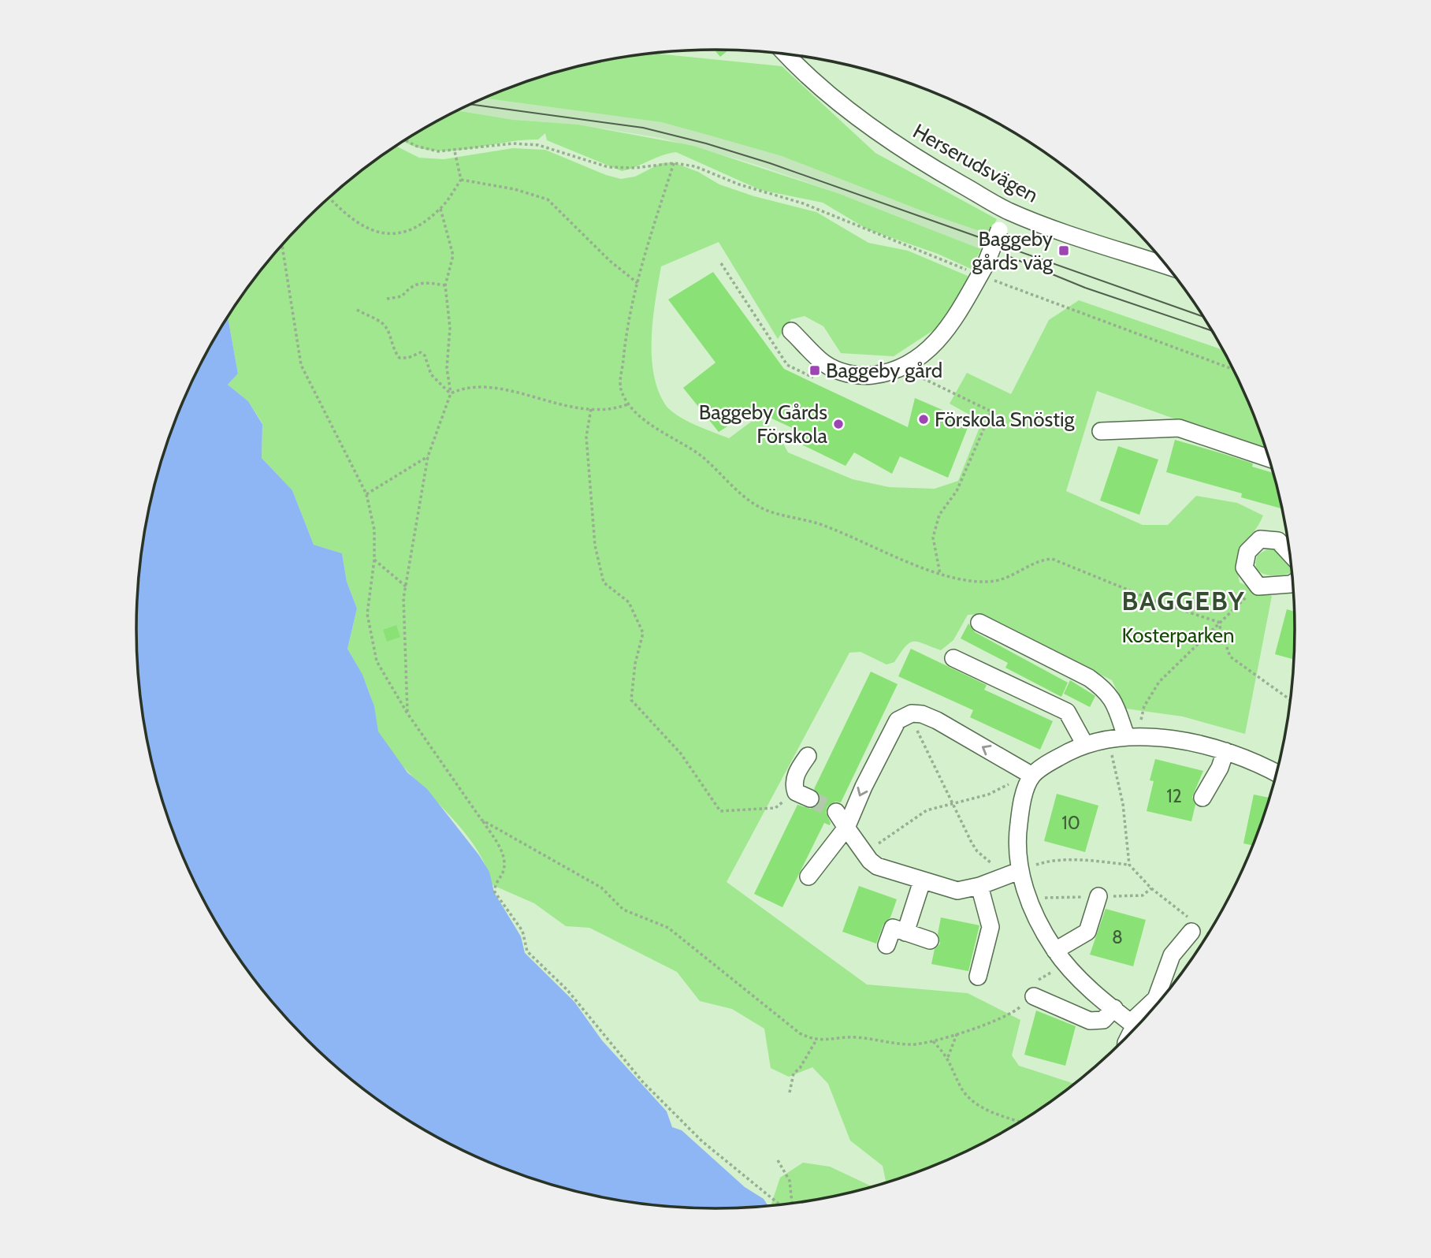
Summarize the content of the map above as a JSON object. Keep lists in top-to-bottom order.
{
  "streets": {
    "street": ["Herserudsvägen"]
  },
  "districts": ["BAGGEBY"],
  "parks": ["Kosterparken"],
  "places": {
    "transit": ["Baggeby gårds väg", "Baggeby gård"],
    "other": ["Förskola Snöstig", "Baggeby Gårds Förskola"]
  },
  "house_numbers": ["12", "10", "8"]
}
